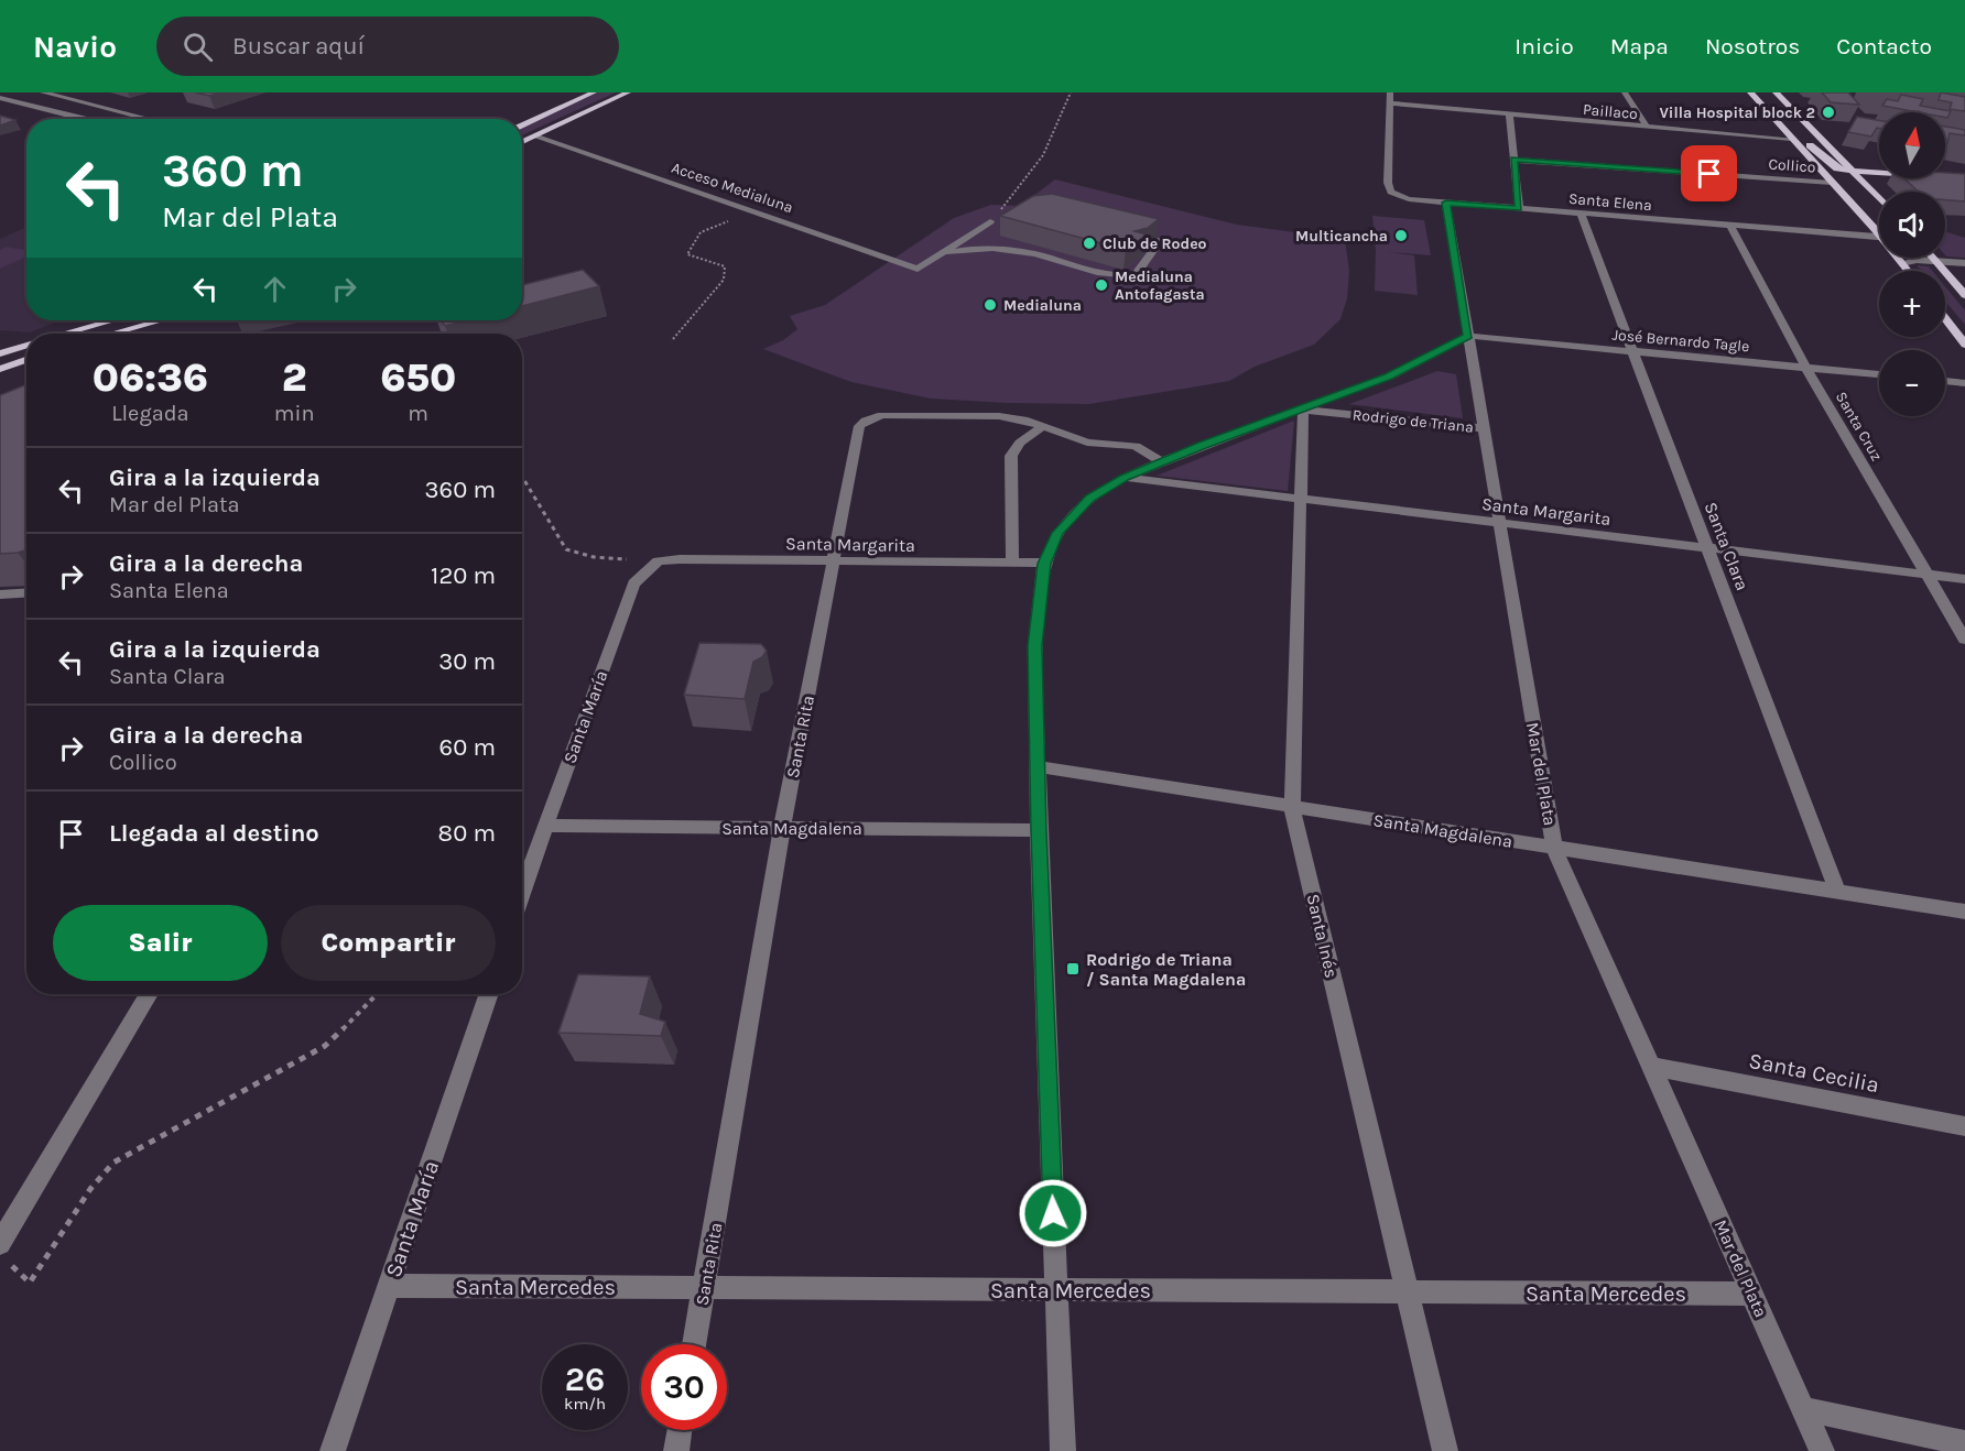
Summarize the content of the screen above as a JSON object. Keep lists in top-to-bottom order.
{
  "streets": {
    "street": [
      "Paillaco",
      "Collico",
      "Acceso Medialuna",
      "Santa Elena",
      "José Bernardo Tagle",
      "Rodrigo de Triana",
      "Santa Cruz",
      "Santa Margarita",
      "Santa Clara",
      "Santa María",
      "Santa Rita",
      "Mar del Plata",
      "Santa Magdalena",
      "Santa Inés",
      "Santa Cecilia",
      "Santa Mercedes"
    ]
  },
  "crossings": [
    ["Santa Elena", "Santa Cruz"],
    ["Santa Elena", "Santa Clara"],
    ["Santa Elena", "Mar del Plata"],
    ["José Bernardo Tagle", "Rodrigo de Triana"],
    ["José Bernardo Tagle", "Santa Cruz"],
    ["José Bernardo Tagle", "Santa Clara"],
    ["José Bernardo Tagle", "Mar del Plata"],
    ["Rodrigo de Triana", "Santa Margarita"],
    ["Rodrigo de Triana", "Santa Rita"],
    ["Rodrigo de Triana", "Mar del Plata"],
    ["Rodrigo de Triana", "Santa Magdalena"],
    ["Rodrigo de Triana", "Santa Inés"],
    ["Rodrigo de Triana", "Santa Mercedes"],
    ["Santa Cruz", "Santa Margarita"],
    ["Santa Margarita", "Santa Clara"],
    ["Santa Margarita", "Santa María"],
    ["Santa Margarita", "Santa Rita"],
    ["Santa Margarita", "Mar del Plata"],
    ["Santa Margarita", "Santa Inés"],
    ["Santa Clara", "Santa Magdalena"],
    ["Santa María", "Santa Magdalena"],
    ["Santa María", "Santa Mercedes"],
    ["Santa Rita", "Santa Magdalena"],
    ["Santa Rita", "Santa Mercedes"],
    ["Mar del Plata", "Santa Magdalena"],
    ["Mar del Plata", "Santa Cecilia"],
    ["Mar del Plata", "Santa Mercedes"],
    ["Santa Magdalena", "Santa Inés"],
    ["Santa Inés", "Santa Mercedes"]
  ],
  "places": {
    "other": [
      "Villa Hospital block 2",
      "Multicancha",
      "Club de Rodeo",
      "Medialuna Antofagasta",
      "Medialuna"
    ],
    "transit": ["Rodrigo de Triana / Santa Magdalena"]
  },
  "north": "top",
  "page": {
    "header": "Navio",
    "search": "Buscar aquí",
    "nav": [
      "Inicio",
      "Mapa",
      "Nosotros",
      "Contacto"
    ],
    "map_buttons": ["+", "−"],
    "turn": ["360 m", "Mar del Plata"],
    "eta": [
      "06:36",
      "Llegada",
      "2",
      "min",
      "650",
      "m"
    ],
    "list": [
      {
        "name": "Gira a la izquierda",
        "note": "Mar del Plata",
        "value": "360 m"
      },
      {
        "name": "Gira a la derecha",
        "note": "Santa Elena",
        "value": "120 m"
      },
      {
        "name": "Gira a la izquierda",
        "note": "Santa Clara",
        "value": "30 m"
      },
      {
        "name": "Gira a la derecha",
        "note": "Collico",
        "value": "60 m"
      },
      {
        "name": "Llegada al destino",
        "value": "80 m"
      }
    ],
    "buttons": ["Salir", "Compartir"],
    "speed": "26 km/h",
    "limit": "30"
  }
}
